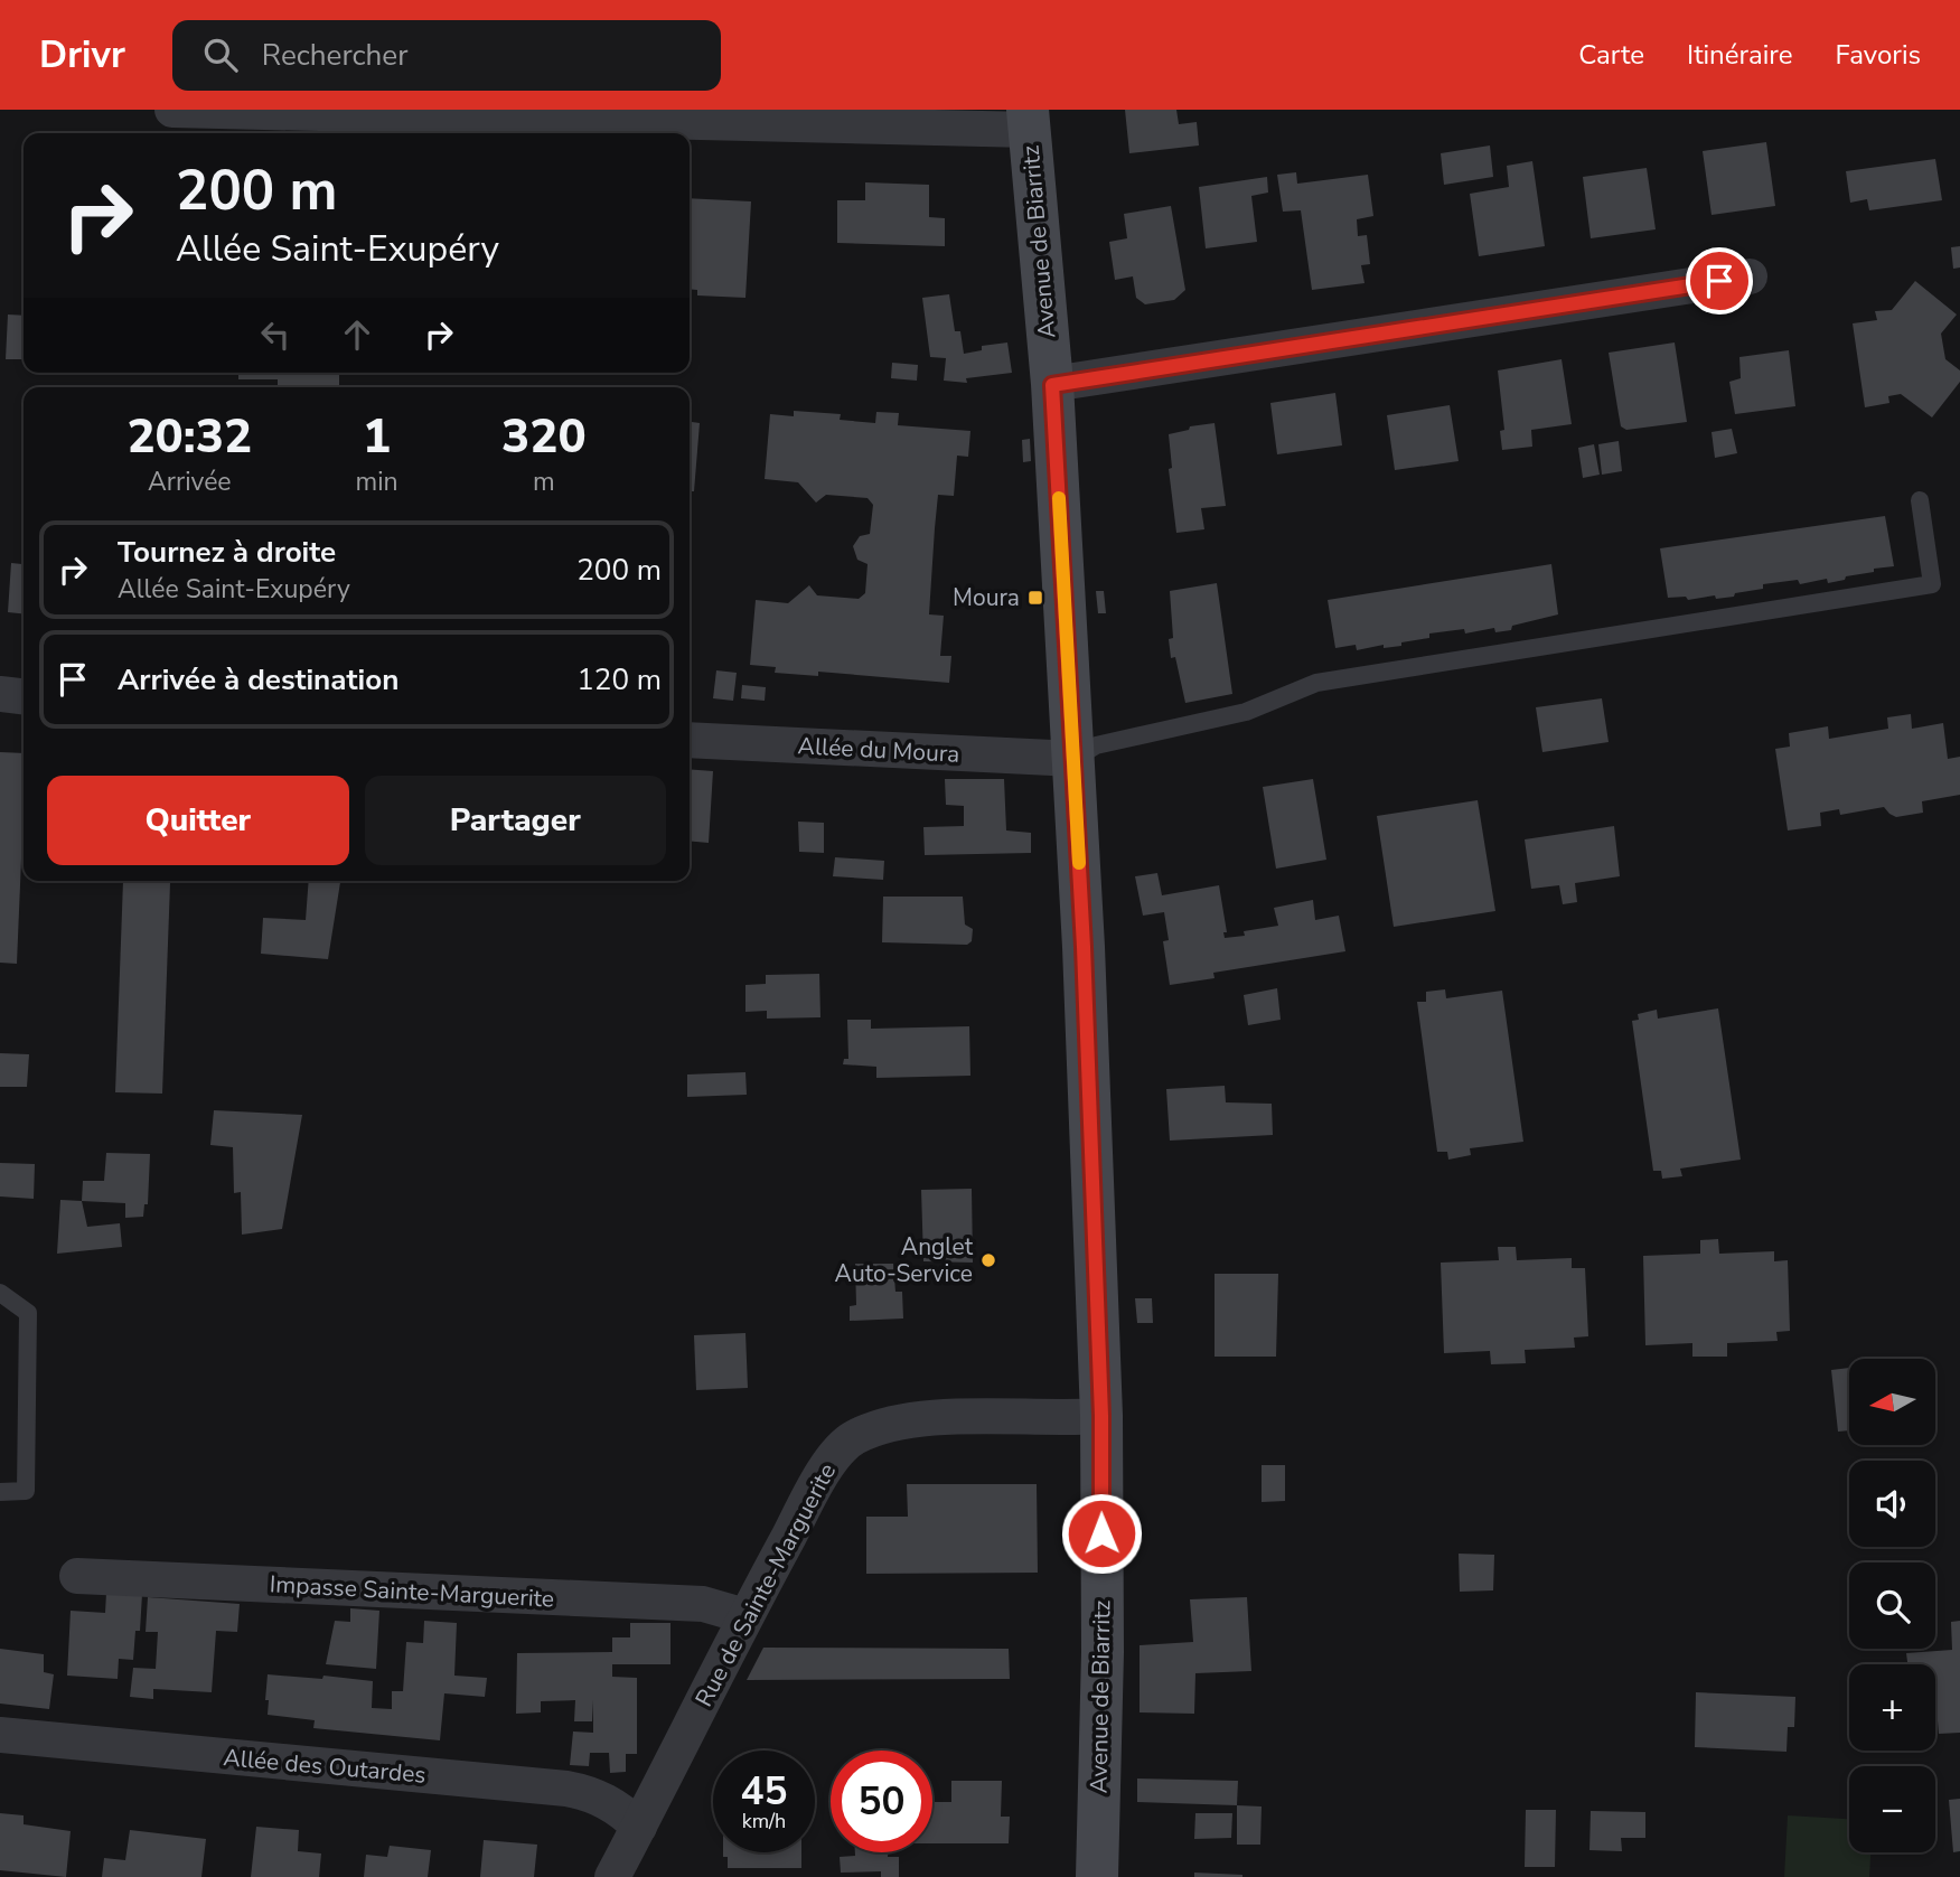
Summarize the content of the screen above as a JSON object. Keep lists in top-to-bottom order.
{
  "streets": {
    "main road": ["Avenue de Biarritz"],
    "street": [
      "Allée du Moura",
      "Rue de Sainte-Marguerite",
      "Impasse Sainte-Marguerite",
      "Allée des Outardes"
    ]
  },
  "crossings": [
    ["Avenue de Biarritz", "Allée du Moura"],
    ["Avenue de Biarritz", "Rue de Sainte-Marguerite"],
    ["Rue de Sainte-Marguerite", "Impasse Sainte-Marguerite"],
    ["Rue de Sainte-Marguerite", "Allée des Outardes"]
  ],
  "places": {
    "transit": ["Moura"],
    "other": ["Anglet Auto-Service"]
  },
  "north": "left",
  "page": {
    "header": "Drivr",
    "search": "Rechercher",
    "nav": ["Carte", "Itinéraire", "Favoris"],
    "turn": ["200 m", "Allée Saint-Exupéry"],
    "eta": [
      "20:32",
      "Arrivée",
      "1",
      "min",
      "320",
      "m"
    ],
    "list": [
      {
        "name": "Tournez à droite",
        "note": "Allée Saint-Exupéry",
        "value": "200 m"
      },
      {
        "name": "Arrivée à destination",
        "value": "120 m"
      }
    ],
    "buttons": ["Quitter", "Partager"],
    "map_buttons": ["+", "−"],
    "speed": "45 km/h",
    "limit": "50"
  }
}
